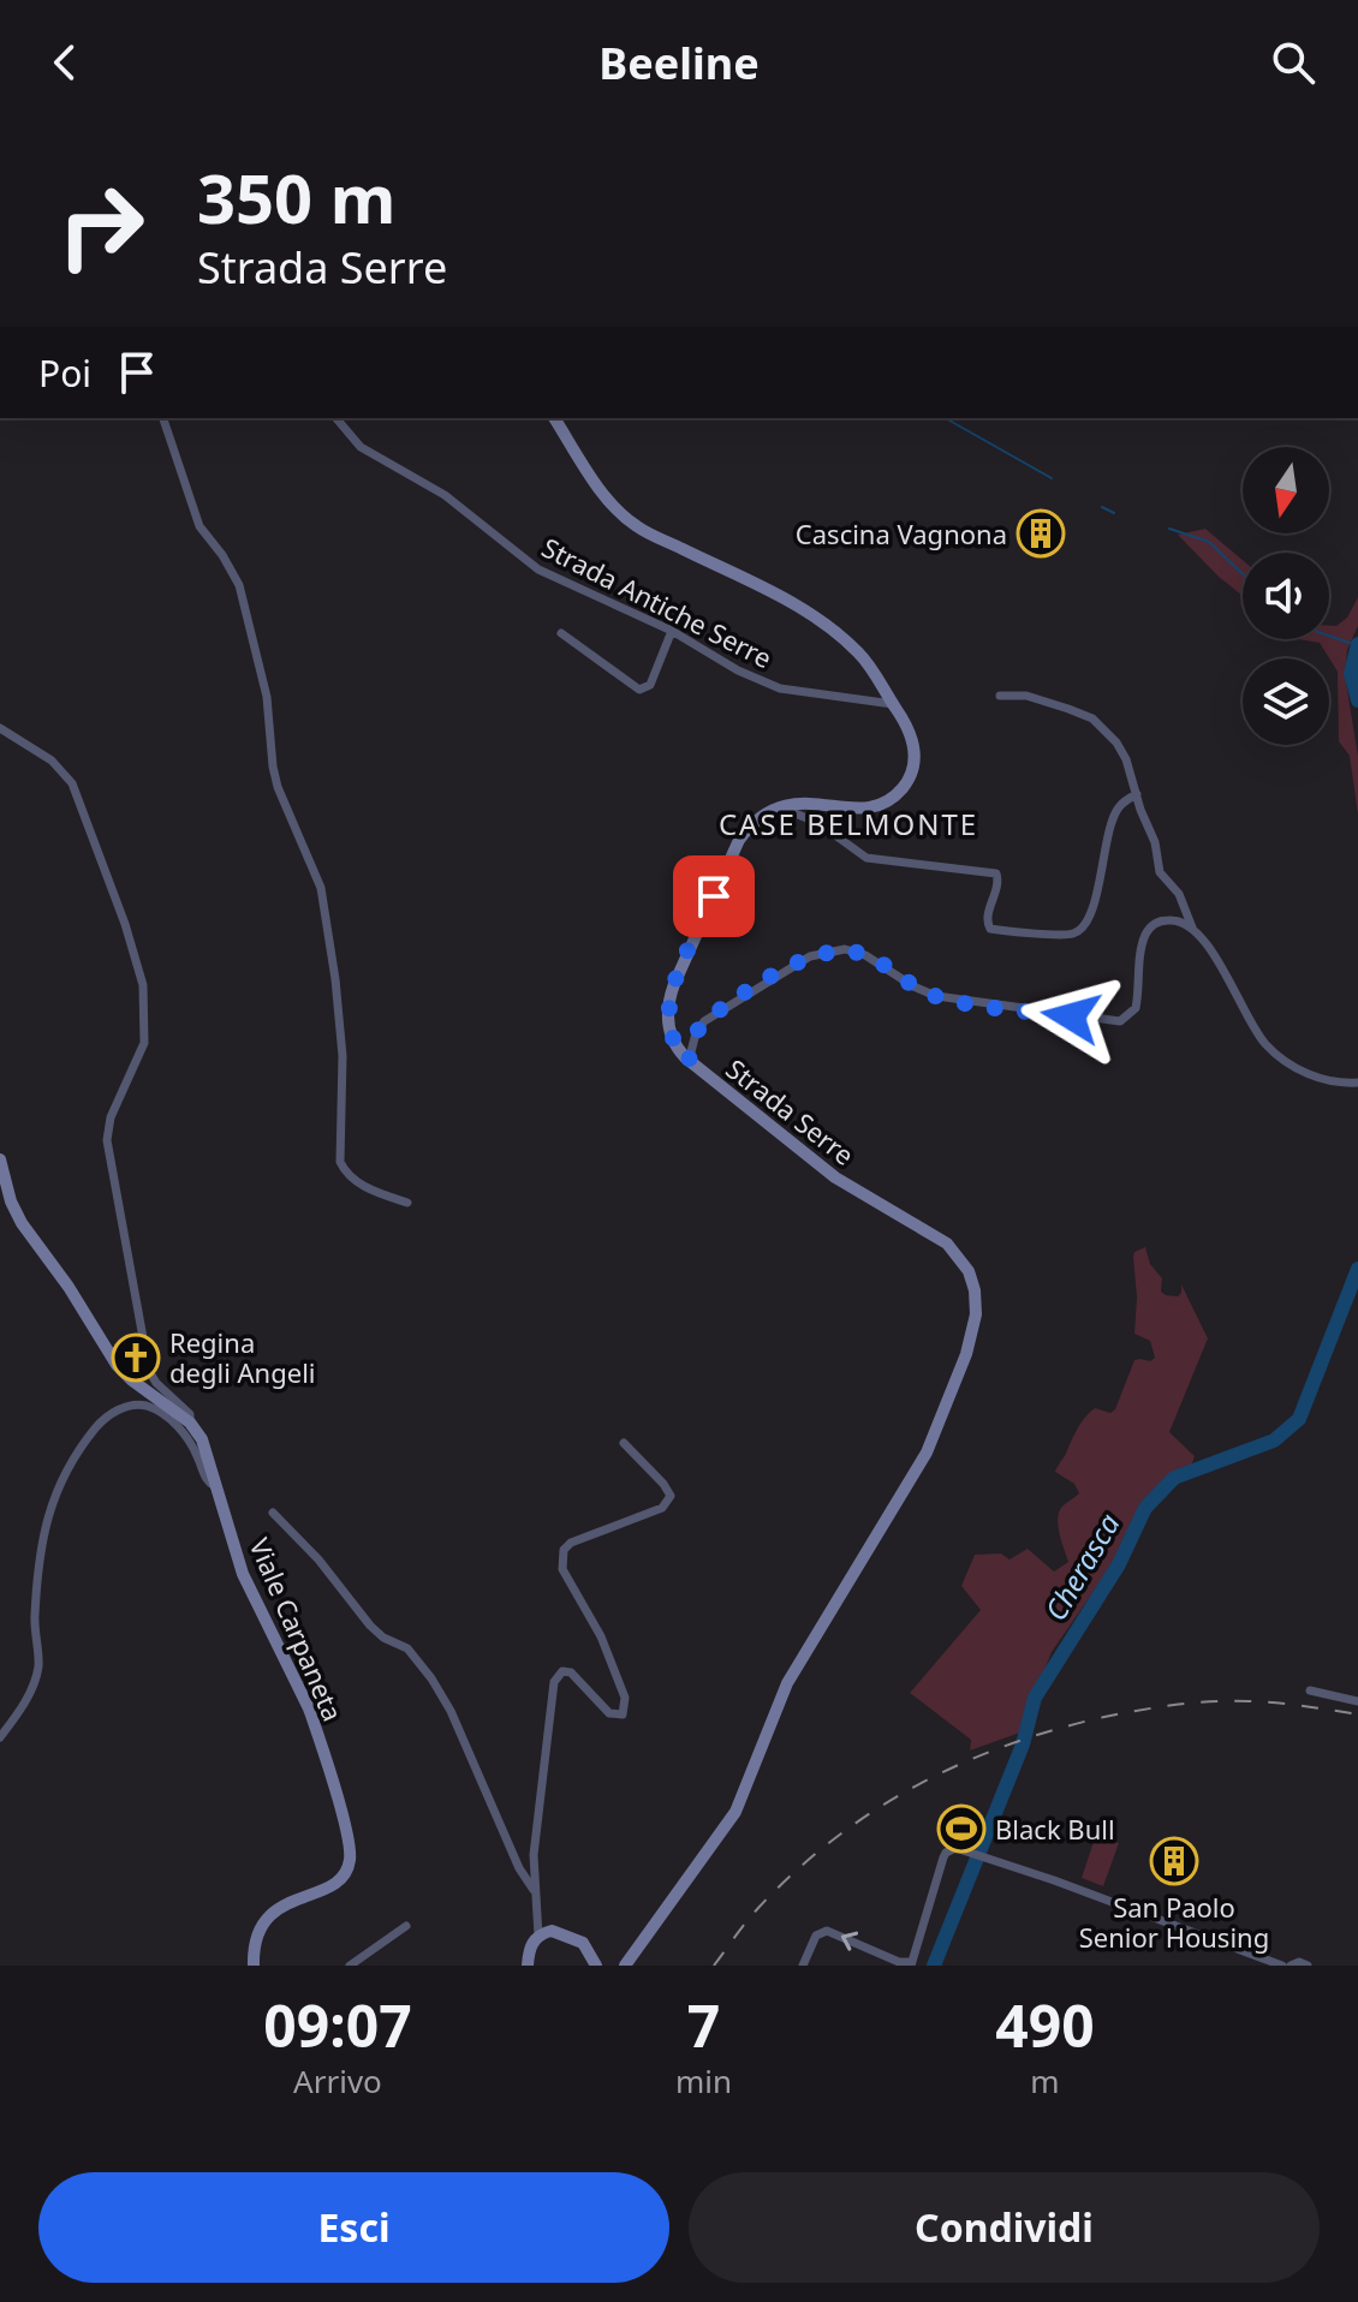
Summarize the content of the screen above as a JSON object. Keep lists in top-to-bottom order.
{
  "streets": {
    "main road": ["Strada Serre", "Viale Carpaneta"],
    "street": ["Strada Antiche Serre"]
  },
  "districts": ["CASE BELMONTE"],
  "water": ["Cherasca"],
  "places": {
    "building": ["Cascina Vagnona", "San Paolo Senior Housing"],
    "church": ["Regina degli Angeli"],
    "sports": ["Black Bull"]
  },
  "north": "bottom",
  "page": {
    "header": "Beeline",
    "turn": ["350 m", "Strada Serre"],
    "then": "Poi",
    "eta": [
      "09:07",
      "Arrivo",
      "7",
      "min",
      "490",
      "m"
    ],
    "buttons": ["Esci", "Condividi"]
  }
}
